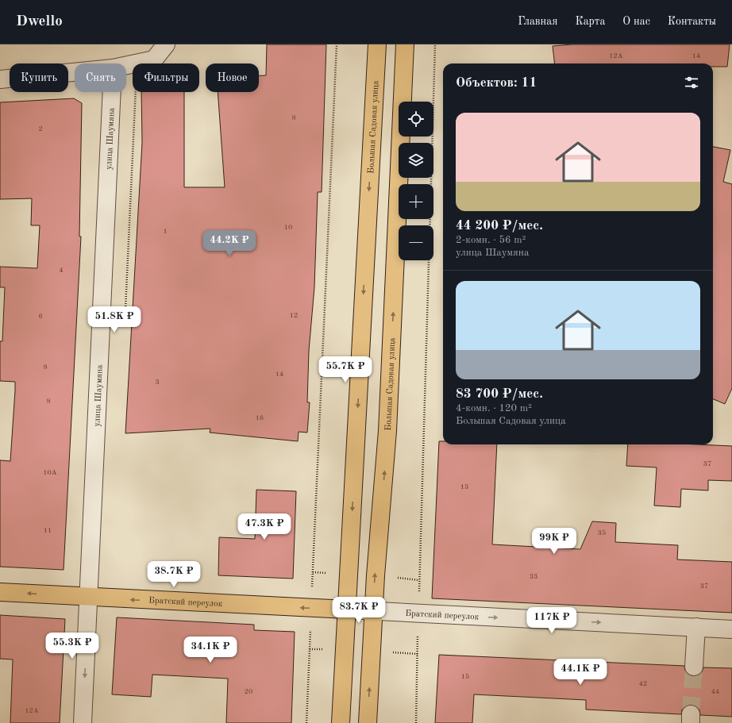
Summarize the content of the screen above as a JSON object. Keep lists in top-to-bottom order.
{
  "streets": {
    "main road": ["Большая Садовая улица", "Братский переулок"],
    "street": ["улица Шаумяна"]
  },
  "crossings": [
    ["Большая Садовая улица", "Братский переулок"],
    ["улица Шаумяна", "Братский переулок"]
  ],
  "house_numbers": [
    "12А",
    "14",
    "8",
    "2",
    "10",
    "1",
    "4",
    "12",
    "6",
    "8",
    "14",
    "3",
    "8",
    "16",
    "37",
    "10А",
    "13",
    "11",
    "35",
    "33",
    "37",
    "15",
    "42",
    "20",
    "44",
    "12А"
  ],
  "page": {
    "header": "Dwello",
    "nav": [
      "Главная",
      "Карта",
      "О нас",
      "Контакты"
    ],
    "chip": [
      "Купить",
      "Снять",
      "Фильтры",
      "Новое"
    ],
    "heading": "Объектов: 11",
    "map_buttons": ["+", "−"],
    "list": [
      {
        "name": "44 200 ₽/мес.",
        "note": "2-комн. · 56 m² · улица Шаумяна"
      },
      {
        "name": "83 700 ₽/мес.",
        "note": "4-комн. · 120 m² · Большая Садовая улица"
      }
    ],
    "price": [
      "44.2K ₽",
      "51.8K ₽",
      "55.7K ₽",
      "47.3K ₽",
      "99K ₽",
      "38.7K ₽",
      "83.7K ₽",
      "117K ₽",
      "55.3K ₽",
      "34.1K ₽",
      "44.1K ₽"
    ]
  }
}
